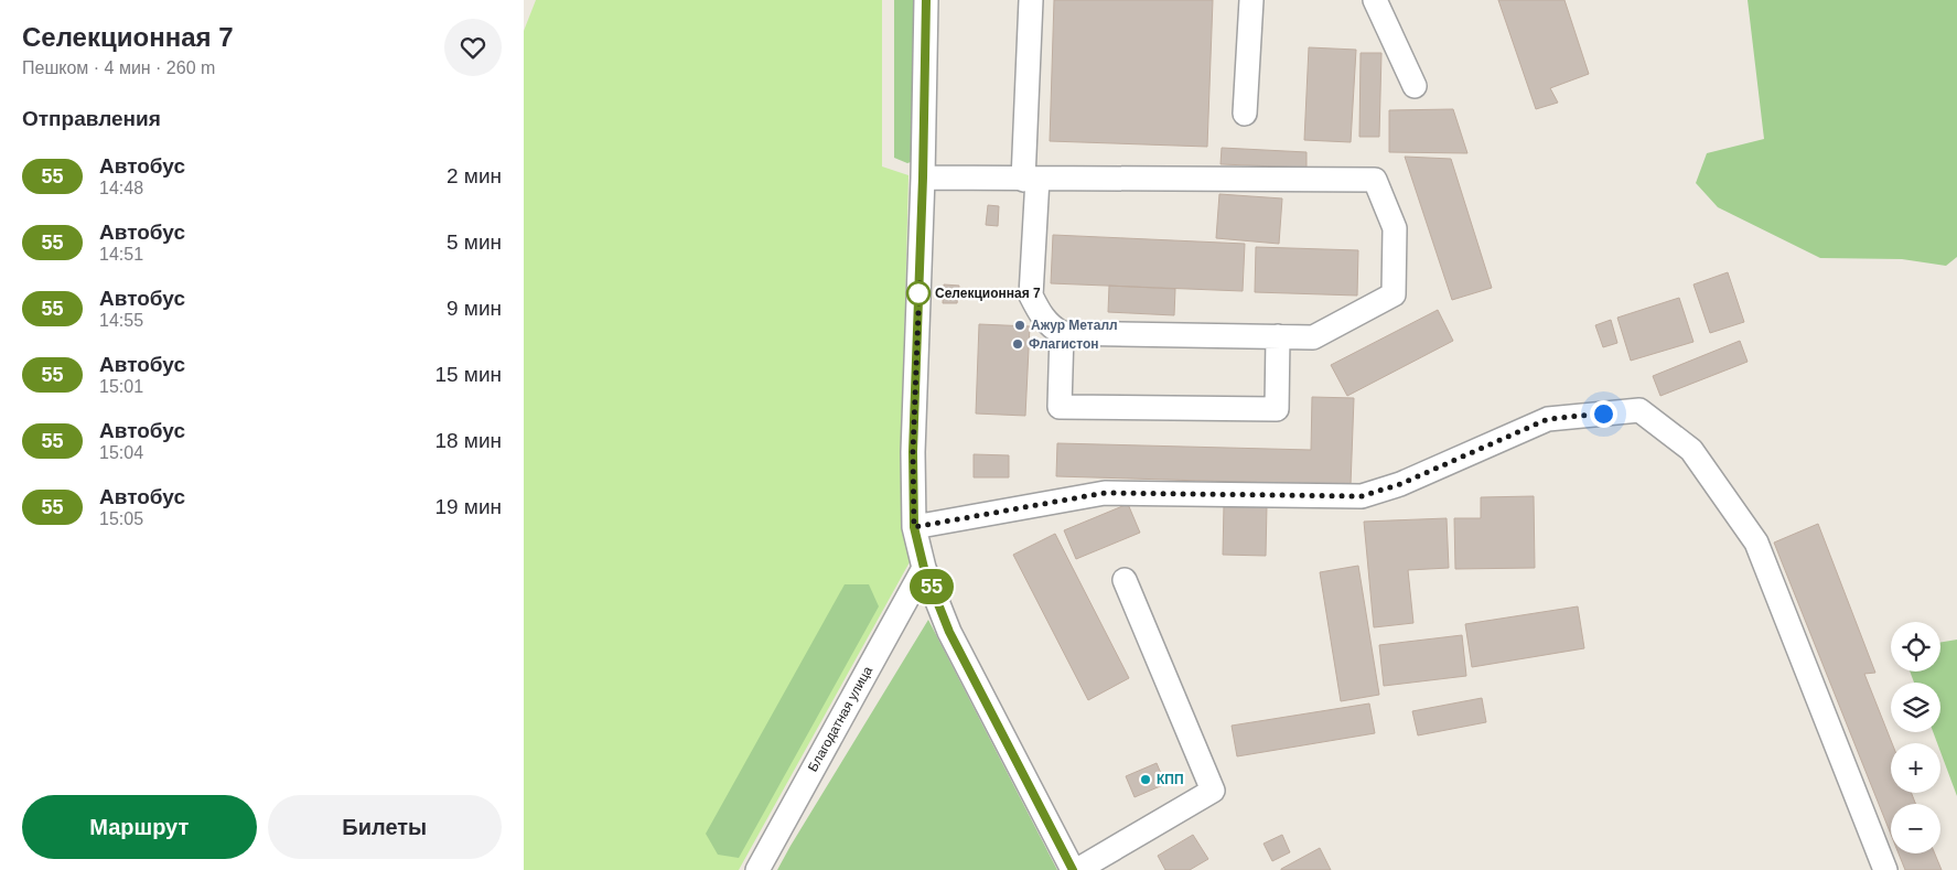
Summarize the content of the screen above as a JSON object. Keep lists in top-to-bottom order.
{
  "streets": {
    "street": ["Благодатная улица"]
  },
  "places": [
    "Селекционная 7",
    "Ажур Металл",
    "Флагистон",
    "КПП"
  ],
  "lines": ["bus line 55"],
  "page": {
    "heading": [
      ["Селекционная 7", "Пешком · 4 мин · 260 m"],
      "Отправления"
    ],
    "on_map": "55",
    "list": [
      {
        "mark": "55",
        "name": "Автобус",
        "note": "14:48",
        "value": "2 мин"
      },
      {
        "mark": "55",
        "name": "Автобус",
        "note": "14:51",
        "value": "5 мин"
      },
      {
        "mark": "55",
        "name": "Автобус",
        "note": "14:55",
        "value": "9 мин"
      },
      {
        "mark": "55",
        "name": "Автобус",
        "note": "15:01",
        "value": "15 мин"
      },
      {
        "mark": "55",
        "name": "Автобус",
        "note": "15:04",
        "value": "18 мин"
      },
      {
        "mark": "55",
        "name": "Автобус",
        "note": "15:05",
        "value": "19 мин"
      }
    ],
    "map_buttons": ["+", "−"],
    "buttons": ["Маршрут", "Билеты"]
  }
}
